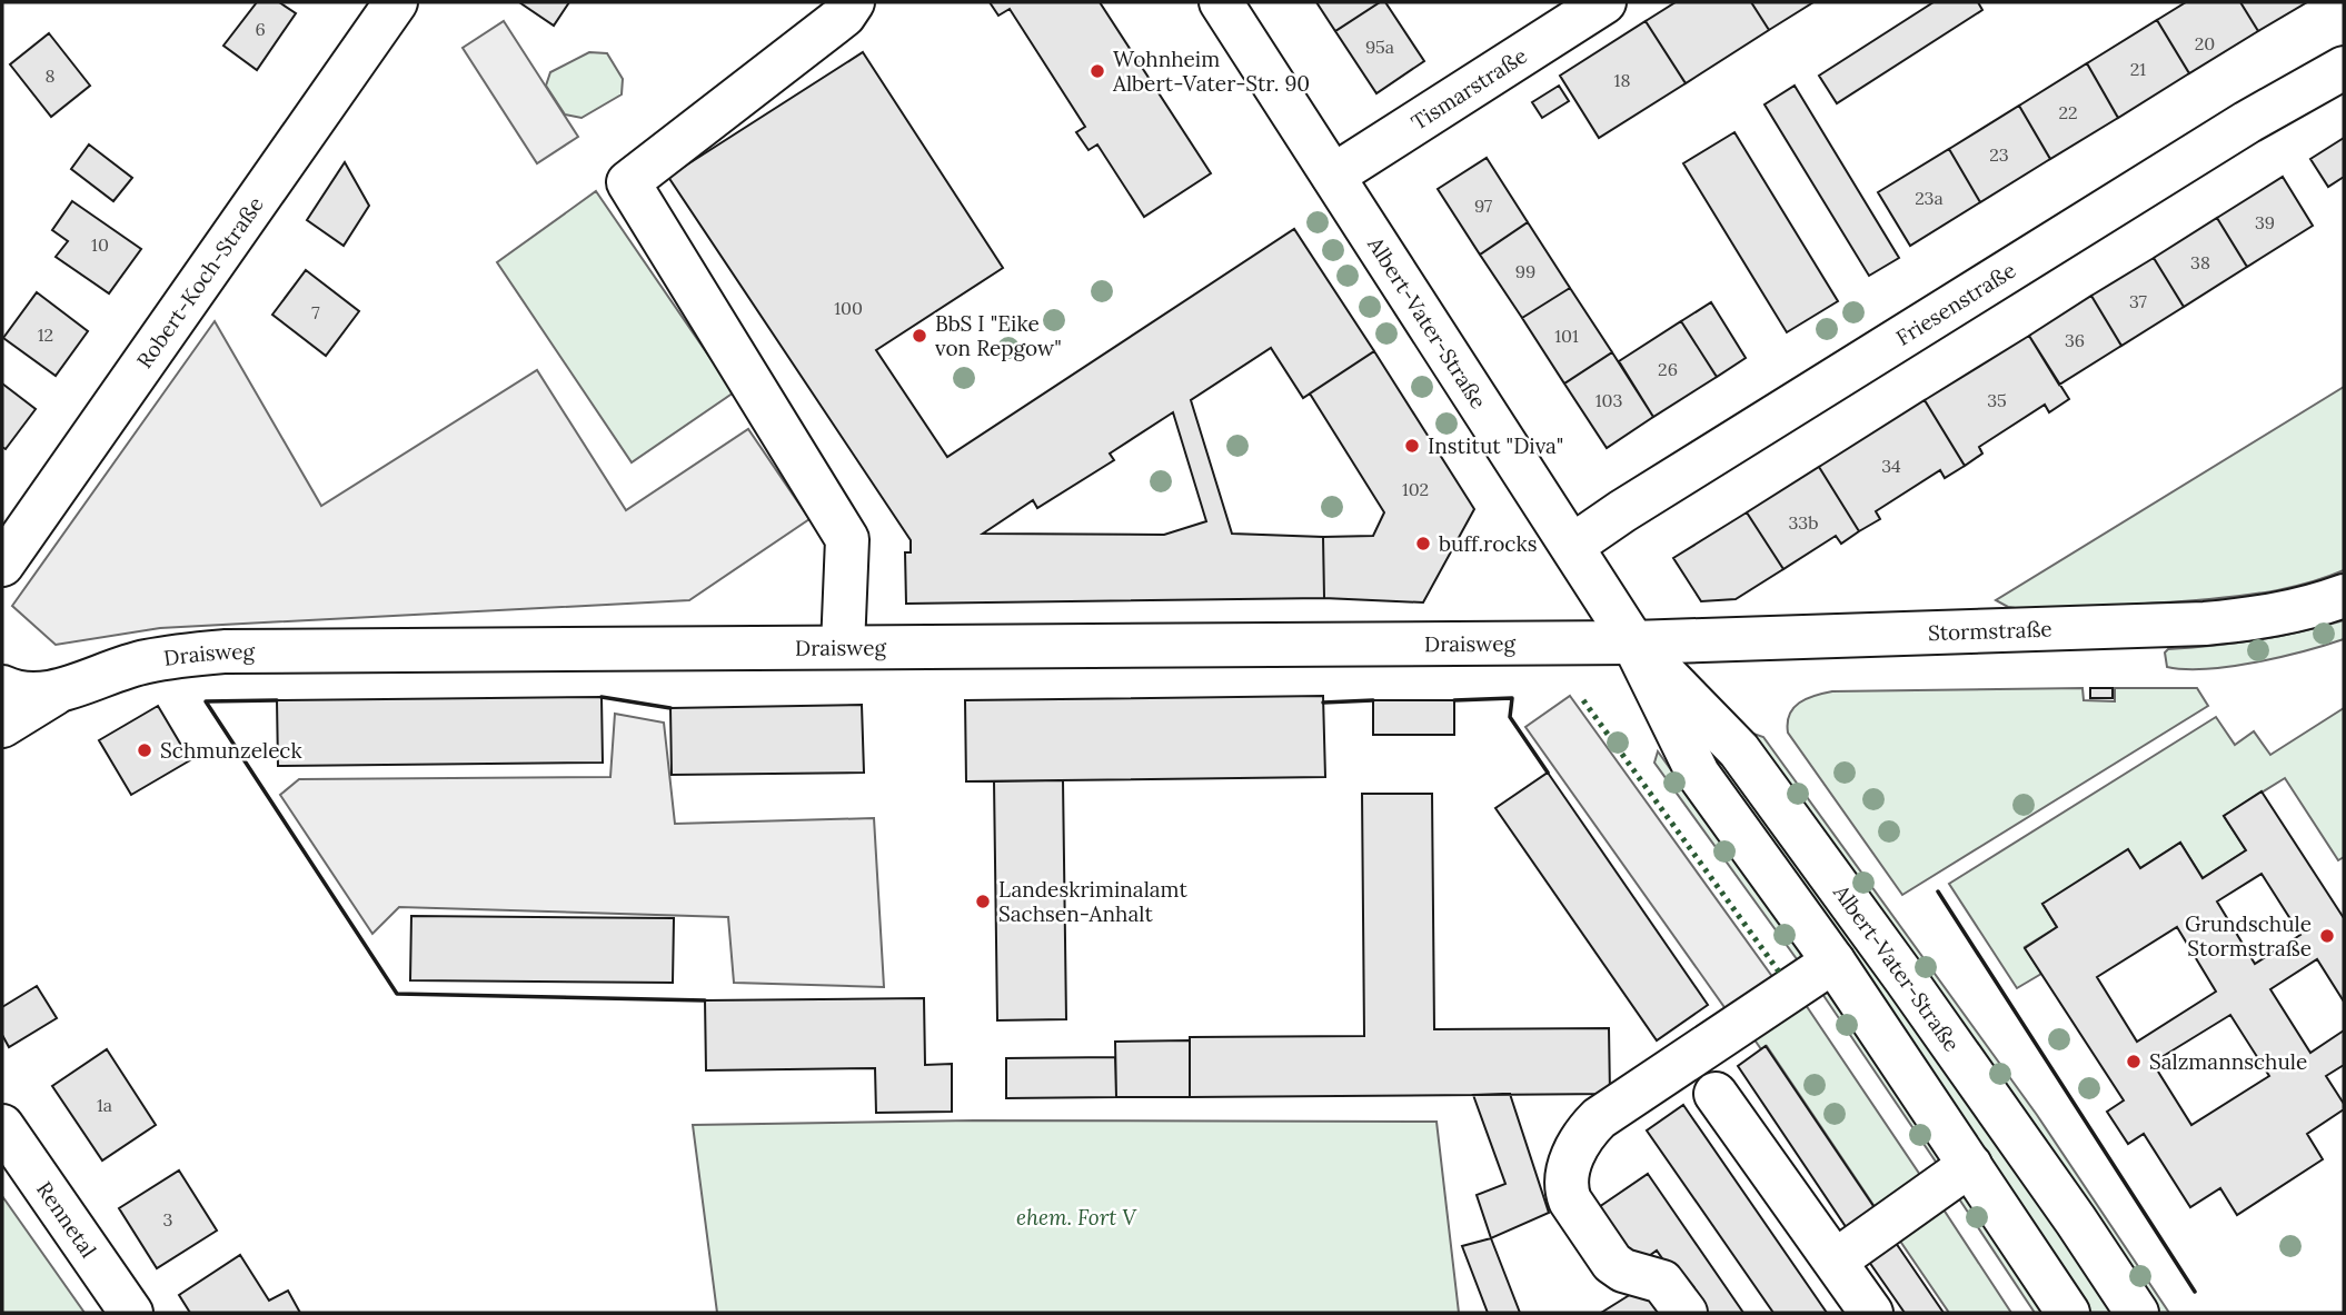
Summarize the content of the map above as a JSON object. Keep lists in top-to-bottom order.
{
  "streets": {
    "street": [
      "Tismarstraße",
      "Robert-Koch-Straße",
      "Friesenstraße",
      "Albert-Vater-Straße",
      "Stormstraße",
      "Draisweg",
      "Rennetal"
    ]
  },
  "crossings": [
    ["Tismarstraße", "Albert-Vater-Straße"],
    ["Friesenstraße", "Albert-Vater-Straße"],
    ["Albert-Vater-Straße", "Stormstraße"],
    ["Albert-Vater-Straße", "Draisweg"],
    ["Stormstraße", "Draisweg"]
  ],
  "parks": ["ehem. Fort V"],
  "places": [
    "Wohnheim Albert-Vater-Str. 90",
    "BbS I \"Eike von Repgow\"",
    "Institut \"Diva\"",
    "buff.rocks",
    "Schmunzeleck",
    "Landeskriminalamt Sachsen-Anhalt",
    "Grundschule Stormstraße",
    "Salzmannschule"
  ],
  "house_numbers": [
    "6",
    "20",
    "95a",
    "21",
    "8",
    "18",
    "22",
    "23",
    "23a",
    "97",
    "39",
    "10",
    "38",
    "99",
    "37",
    "100",
    "7",
    "12",
    "101",
    "36",
    "26",
    "103",
    "35",
    "34",
    "102",
    "33b",
    "1a",
    "3"
  ]
}
